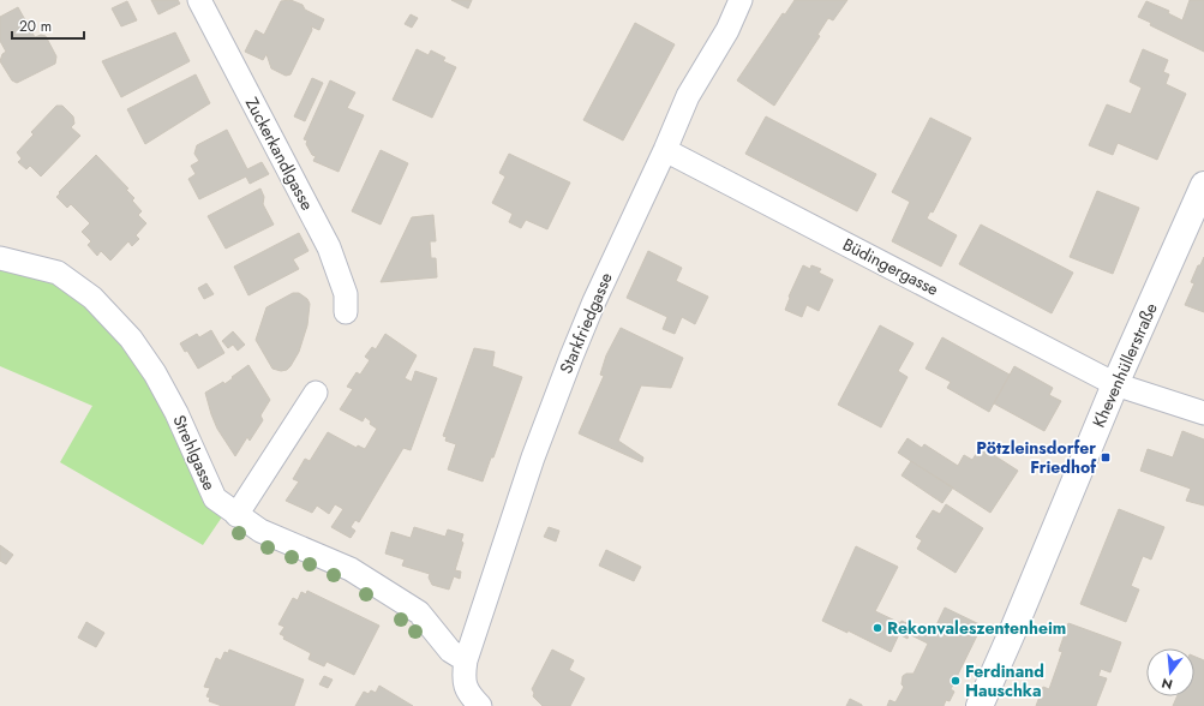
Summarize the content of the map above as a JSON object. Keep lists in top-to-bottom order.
{
  "streets": {
    "street": [
      "Zuckerkandlgasse",
      "Büdingergasse",
      "Starkfriedgasse",
      "Khevenhüllerstraße",
      "Strehlgasse"
    ]
  },
  "crossings": [
    ["Büdingergasse", "Starkfriedgasse"],
    ["Büdingergasse", "Khevenhüllerstraße"],
    ["Starkfriedgasse", "Strehlgasse"]
  ],
  "places": {
    "transit": ["Pötzleinsdorfer Friedhof"],
    "other": ["Rekonvaleszentenheim", "Ferdinand Hauschka"]
  },
  "scale_bar": "20 m",
  "north": "bottom"
}
